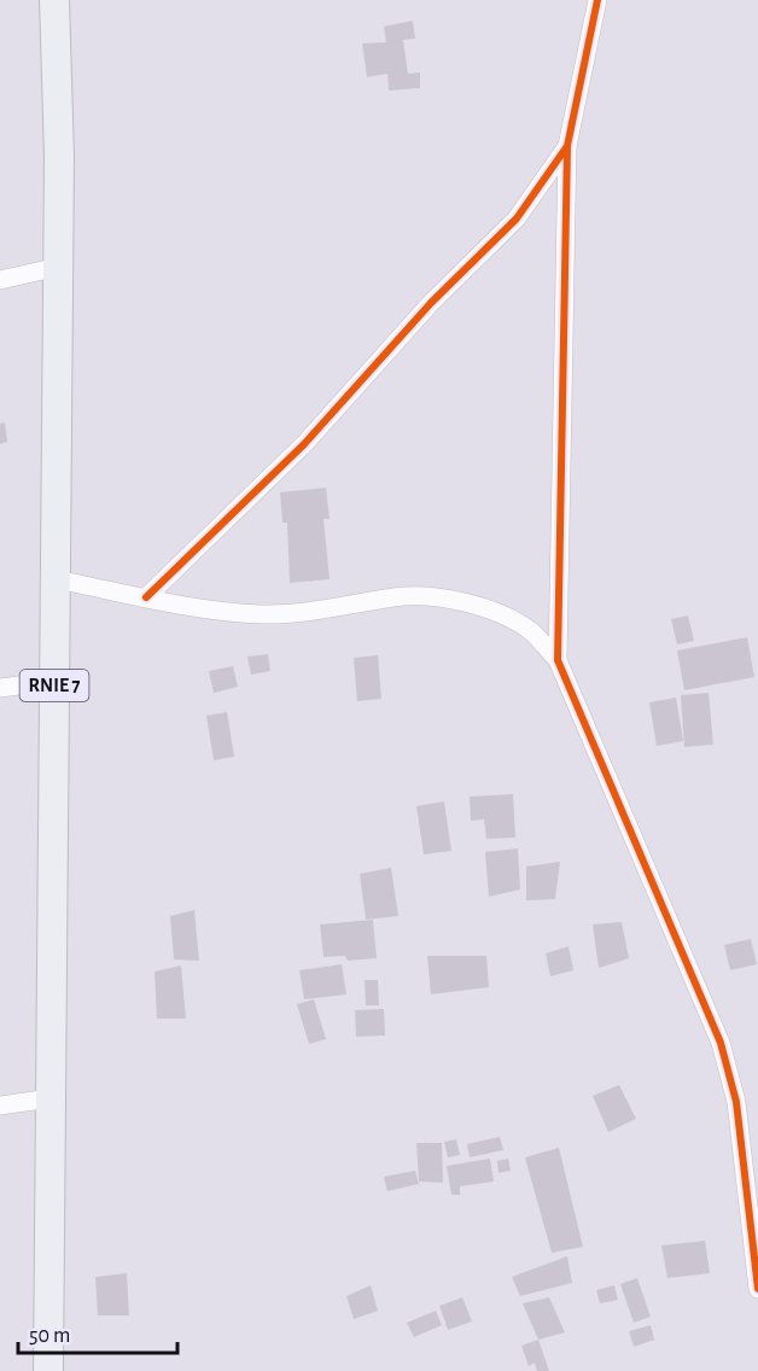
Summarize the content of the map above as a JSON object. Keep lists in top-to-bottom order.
{
  "streets": {
    "main road": ["RNIE 7"]
  },
  "scale_bar": "50 m"
}
